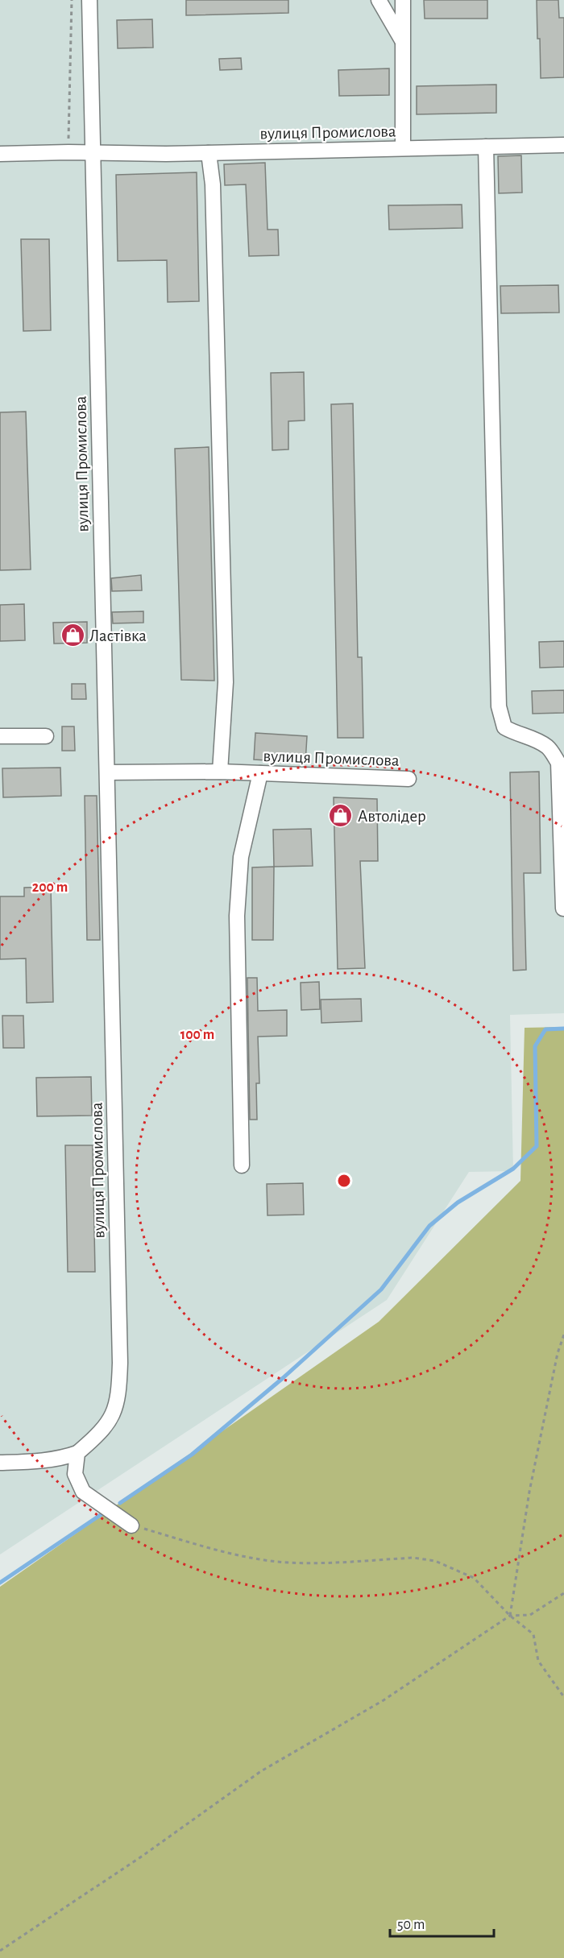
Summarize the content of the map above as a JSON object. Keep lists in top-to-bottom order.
{
  "streets": {
    "street": ["вулиця Промислова"]
  },
  "places": {
    "shop": ["Ластівка", "Автолідер"]
  },
  "scale_bar": "50 m",
  "rings": ["200 m", "100 m"]
}
